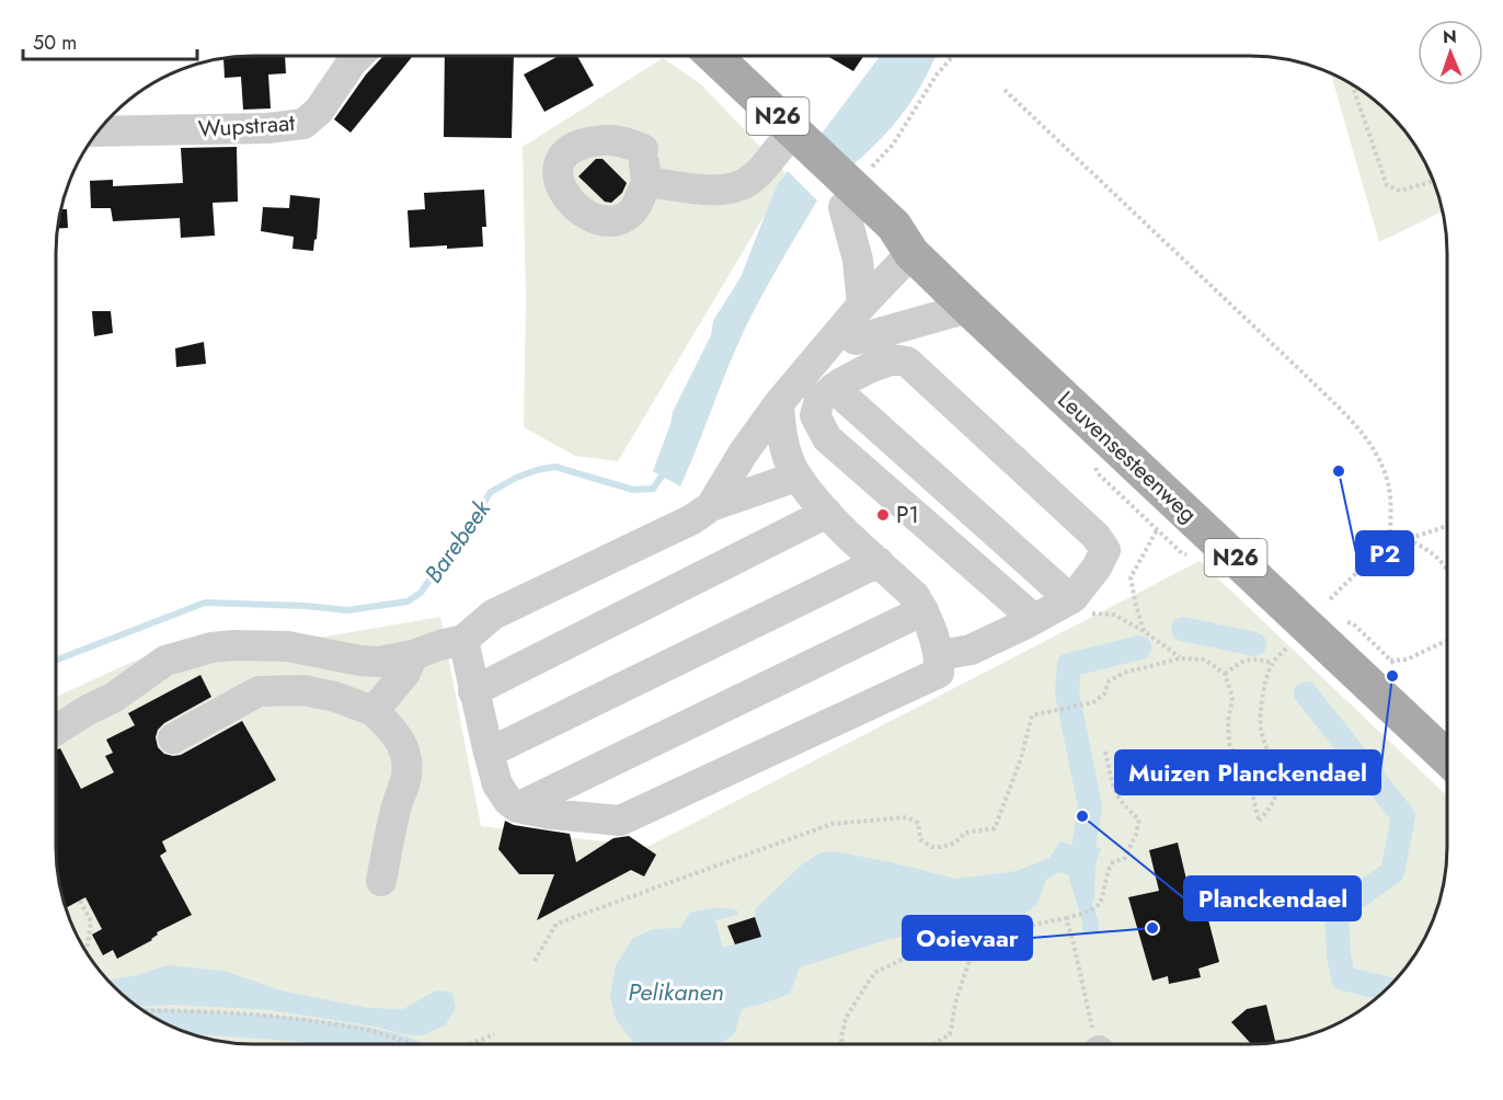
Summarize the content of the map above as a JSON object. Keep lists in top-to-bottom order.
{
  "streets": {
    "main road": ["N26", "Leuvensesteenweg"],
    "street": ["Wupstraat"]
  },
  "water": ["Barebeek", "Pelikanen"],
  "places": [
    "P2",
    "P1",
    "Muizen Planckendael",
    "Planckendael",
    "Ooievaar"
  ],
  "scale_bar": "50 m",
  "north": "top"
}
